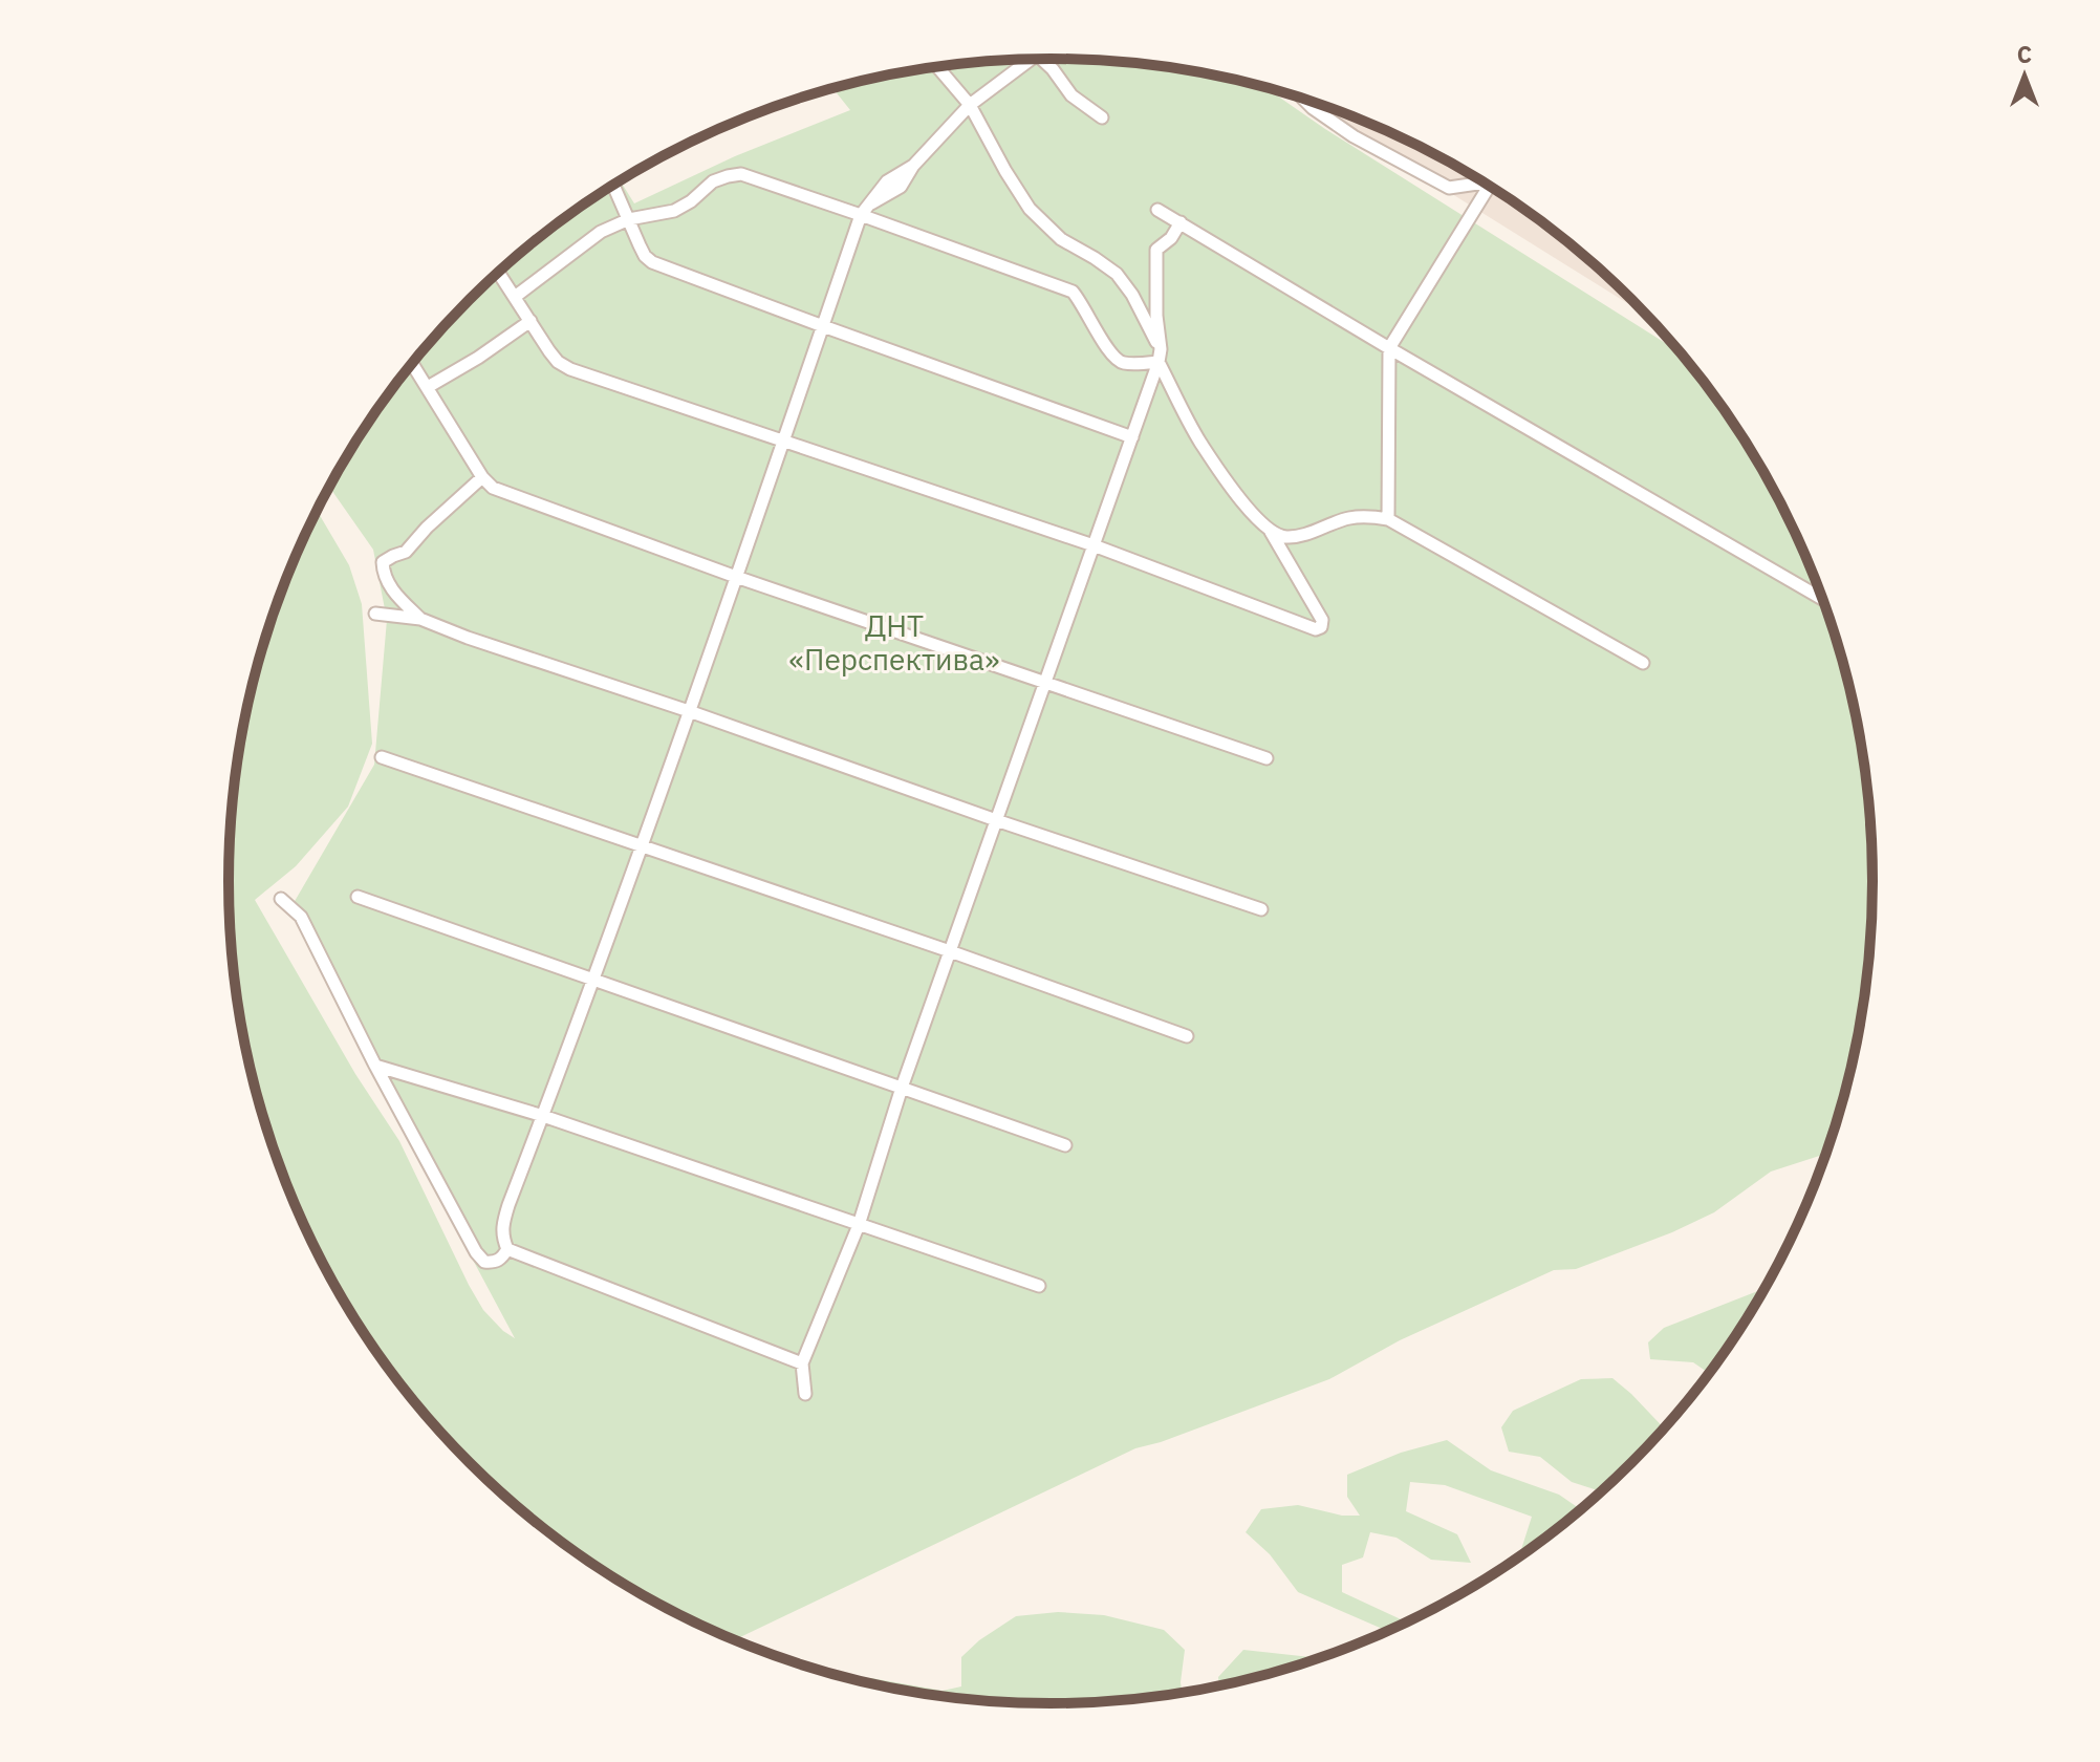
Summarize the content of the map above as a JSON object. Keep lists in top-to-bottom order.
{
  "parks": ["ДНТ «Перспектива»"],
  "north": "top"
}
